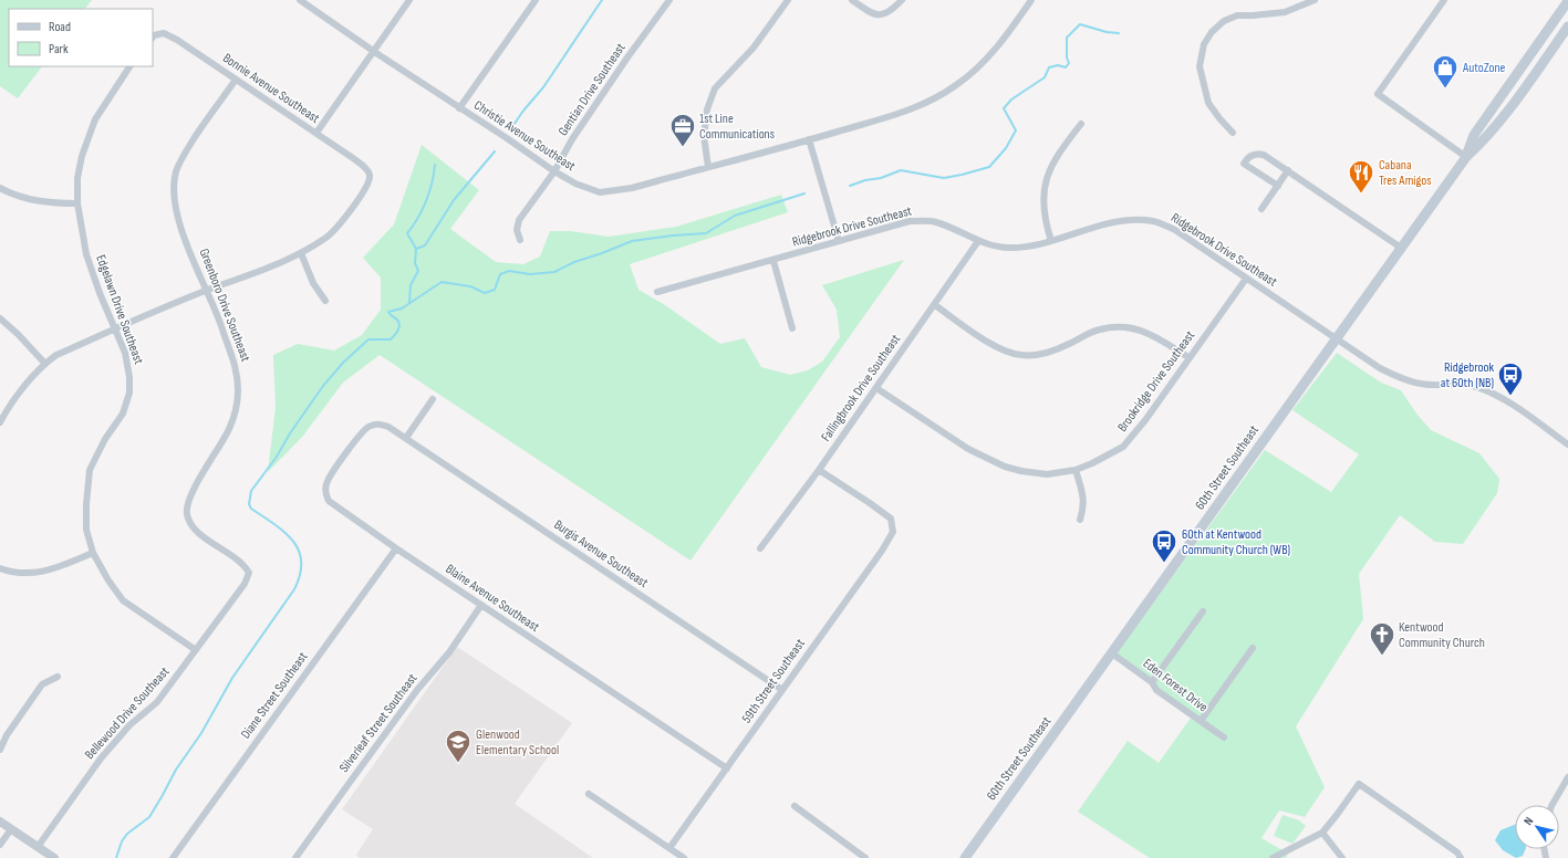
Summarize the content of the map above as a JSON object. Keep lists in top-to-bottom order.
{
  "streets": {
    "main road": ["60th Street Southeast"],
    "street": [
      "Bonnie Avenue Southeast",
      "Gentian Drive Southeast",
      "Christie Avenue Southeast",
      "Ridgebrook Drive Southeast",
      "Greenboro Drive Southeast",
      "Edgelawn Drive Southeast",
      "Brookridge Drive Southeast",
      "Fallingbrook Drive Southeast",
      "Burgis Avenue Southeast",
      "Blaine Avenue Southeast",
      "59th Street Southeast",
      "Eden Forest Drive",
      "Diane Street Southeast",
      "Bellewood Drive Southeast",
      "Silverleaf Street Southeast"
    ]
  },
  "crossings": [
    ["Bonnie Avenue Southeast", "Greenboro Drive Southeast"],
    ["Gentian Drive Southeast", "Christie Avenue Southeast"],
    ["Ridgebrook Drive Southeast", "Brookridge Drive Southeast"],
    ["Ridgebrook Drive Southeast", "Fallingbrook Drive Southeast"],
    ["Ridgebrook Drive Southeast", "60th Street Southeast"],
    ["Greenboro Drive Southeast", "Bellewood Drive Southeast"],
    ["Edgelawn Drive Southeast", "Bellewood Drive Southeast"],
    ["Brookridge Drive Southeast", "Fallingbrook Drive Southeast"],
    ["Fallingbrook Drive Southeast", "59th Street Southeast"],
    ["60th Street Southeast", "Eden Forest Drive"],
    ["Burgis Avenue Southeast", "Blaine Avenue Southeast"],
    ["Burgis Avenue Southeast", "59th Street Southeast"],
    ["Blaine Avenue Southeast", "59th Street Southeast"],
    ["Blaine Avenue Southeast", "Diane Street Southeast"],
    ["Blaine Avenue Southeast", "Silverleaf Street Southeast"]
  ],
  "places": {
    "shop": ["AutoZone"],
    "office": ["1st Line Communications"],
    "restaurant": ["Cabana Tres Amigos"],
    "bus stop": ["Ridgebrook at 60th (NB)", "60th at Kentwood Community Church (WB)"],
    "church": ["Kentwood Community Church"],
    "school or university": ["Glenwood Elementary School"]
  },
  "legend": ["Road", "Park"],
  "north": "top left"
}
